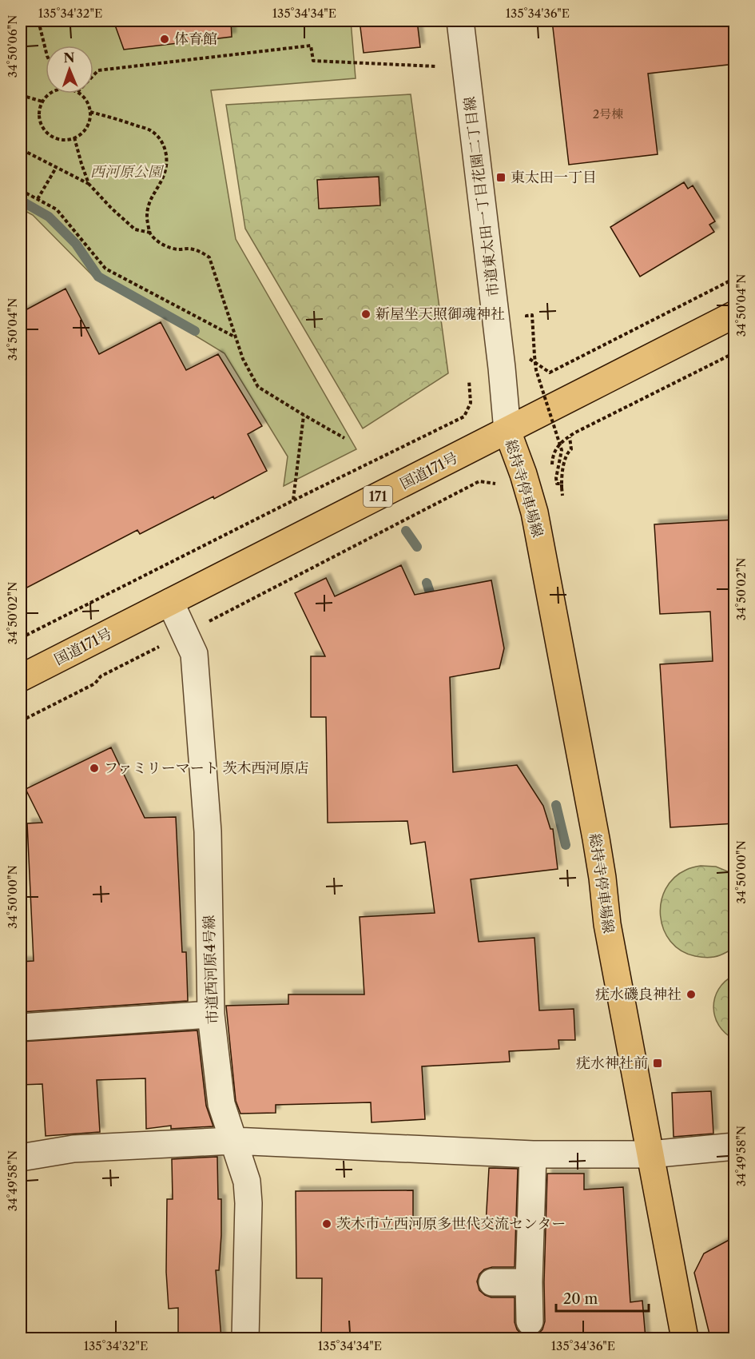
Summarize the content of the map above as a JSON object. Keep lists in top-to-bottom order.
{
  "streets": {
    "main road": ["国道171号", "総持寺停車場線", "171"],
    "street": ["市道東太田一丁目花園二丁目線", "市道西河原4号線"]
  },
  "crossings": [
    ["市道東太田一丁目花園二丁目線", "国道171号"],
    ["市道東太田一丁目花園二丁目線", "総持寺停車場線"],
    ["国道171号", "総持寺停車場線"],
    ["国道171号", "市道西河原4号線"]
  ],
  "parks": ["西河原公園"],
  "places": {
    "other": [
      "体育館",
      "新屋坐天照御魂神社",
      "ファミリーマート 茨木西河原店",
      "疣水磯良神社",
      "茨木市立西河原多世代交流センター"
    ],
    "transit": ["東太田一丁目", "疣水神社前"]
  },
  "house_numbers": ["2号棟"],
  "scale_bar": "20 m",
  "north": "top",
  "coordinates": [
    "135°34'32\"E",
    "135°34'34\"E",
    "135°34'36\"E",
    "34°50'06\"N",
    "34°50'04\"N",
    "34°50'02\"N",
    "34°50'00\"N",
    "34°49'58\"N"
  ]
}
